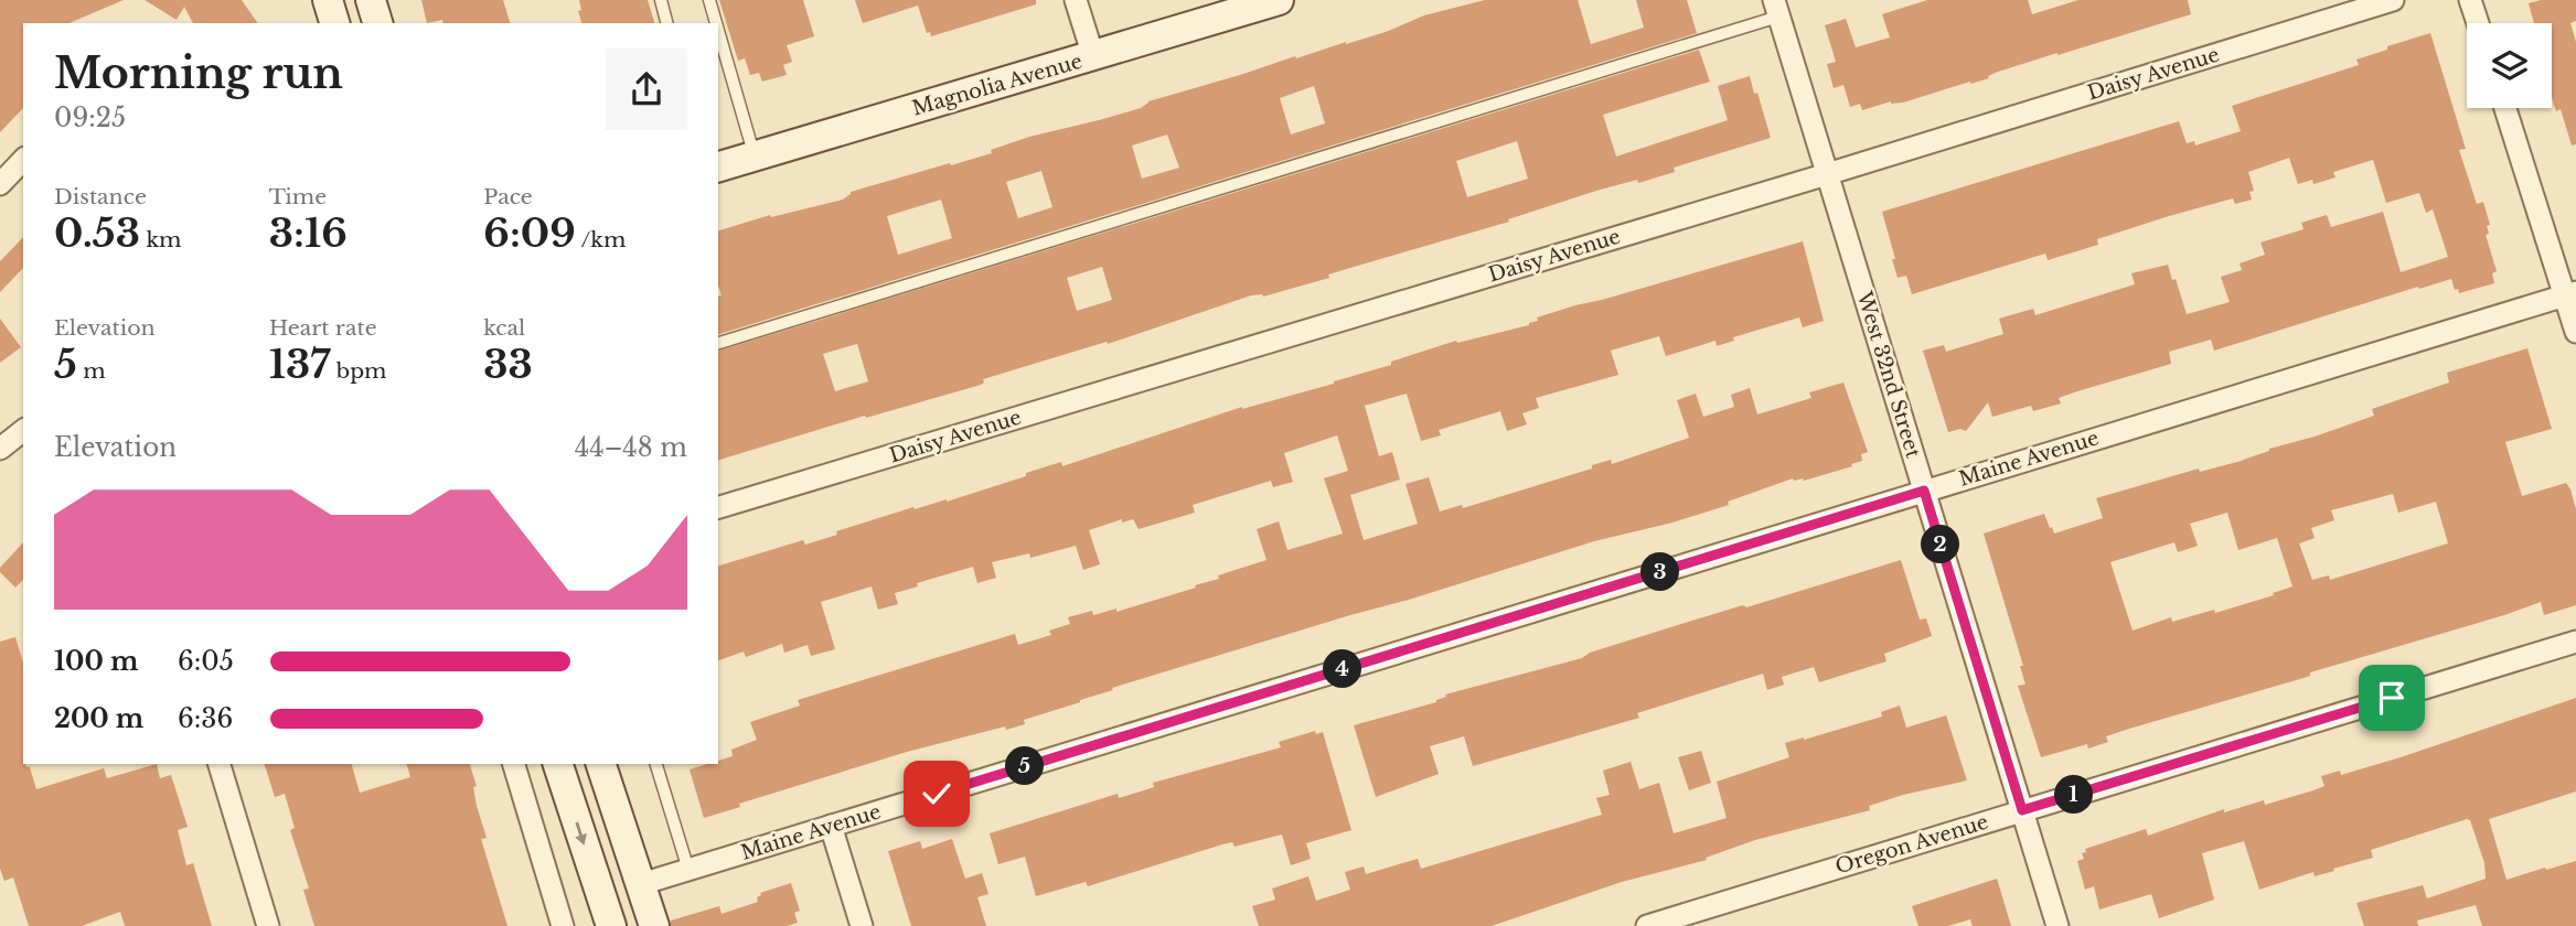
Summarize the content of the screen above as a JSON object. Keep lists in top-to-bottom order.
{
  "streets": {
    "street": [
      "Daisy Avenue",
      "Magnolia Avenue",
      "West 32nd Street",
      "Maine Avenue",
      "Oregon Avenue"
    ]
  },
  "crossings": [
    ["Daisy Avenue", "West 32nd Street"],
    ["West 32nd Street", "Maine Avenue"],
    ["West 32nd Street", "Oregon Avenue"]
  ],
  "page": {
    "heading": ["Morning run", "09:25"],
    "stats": [
      ["Distance", "0.53 km"],
      ["Time", "3:16"],
      ["Pace", "6:09 /km"],
      ["Elevation", "5 m"],
      ["Heart rate", "137 bpm"],
      ["kcal", "33"]
    ],
    "chart": ["Elevation", "44–48 m"],
    "pins": [
      "2",
      "3",
      "4",
      "5",
      "1"
    ],
    "list": [
      {
        "name": "100 m",
        "note": "6:05"
      },
      {
        "name": "200 m",
        "note": "6:36"
      }
    ]
  }
}
